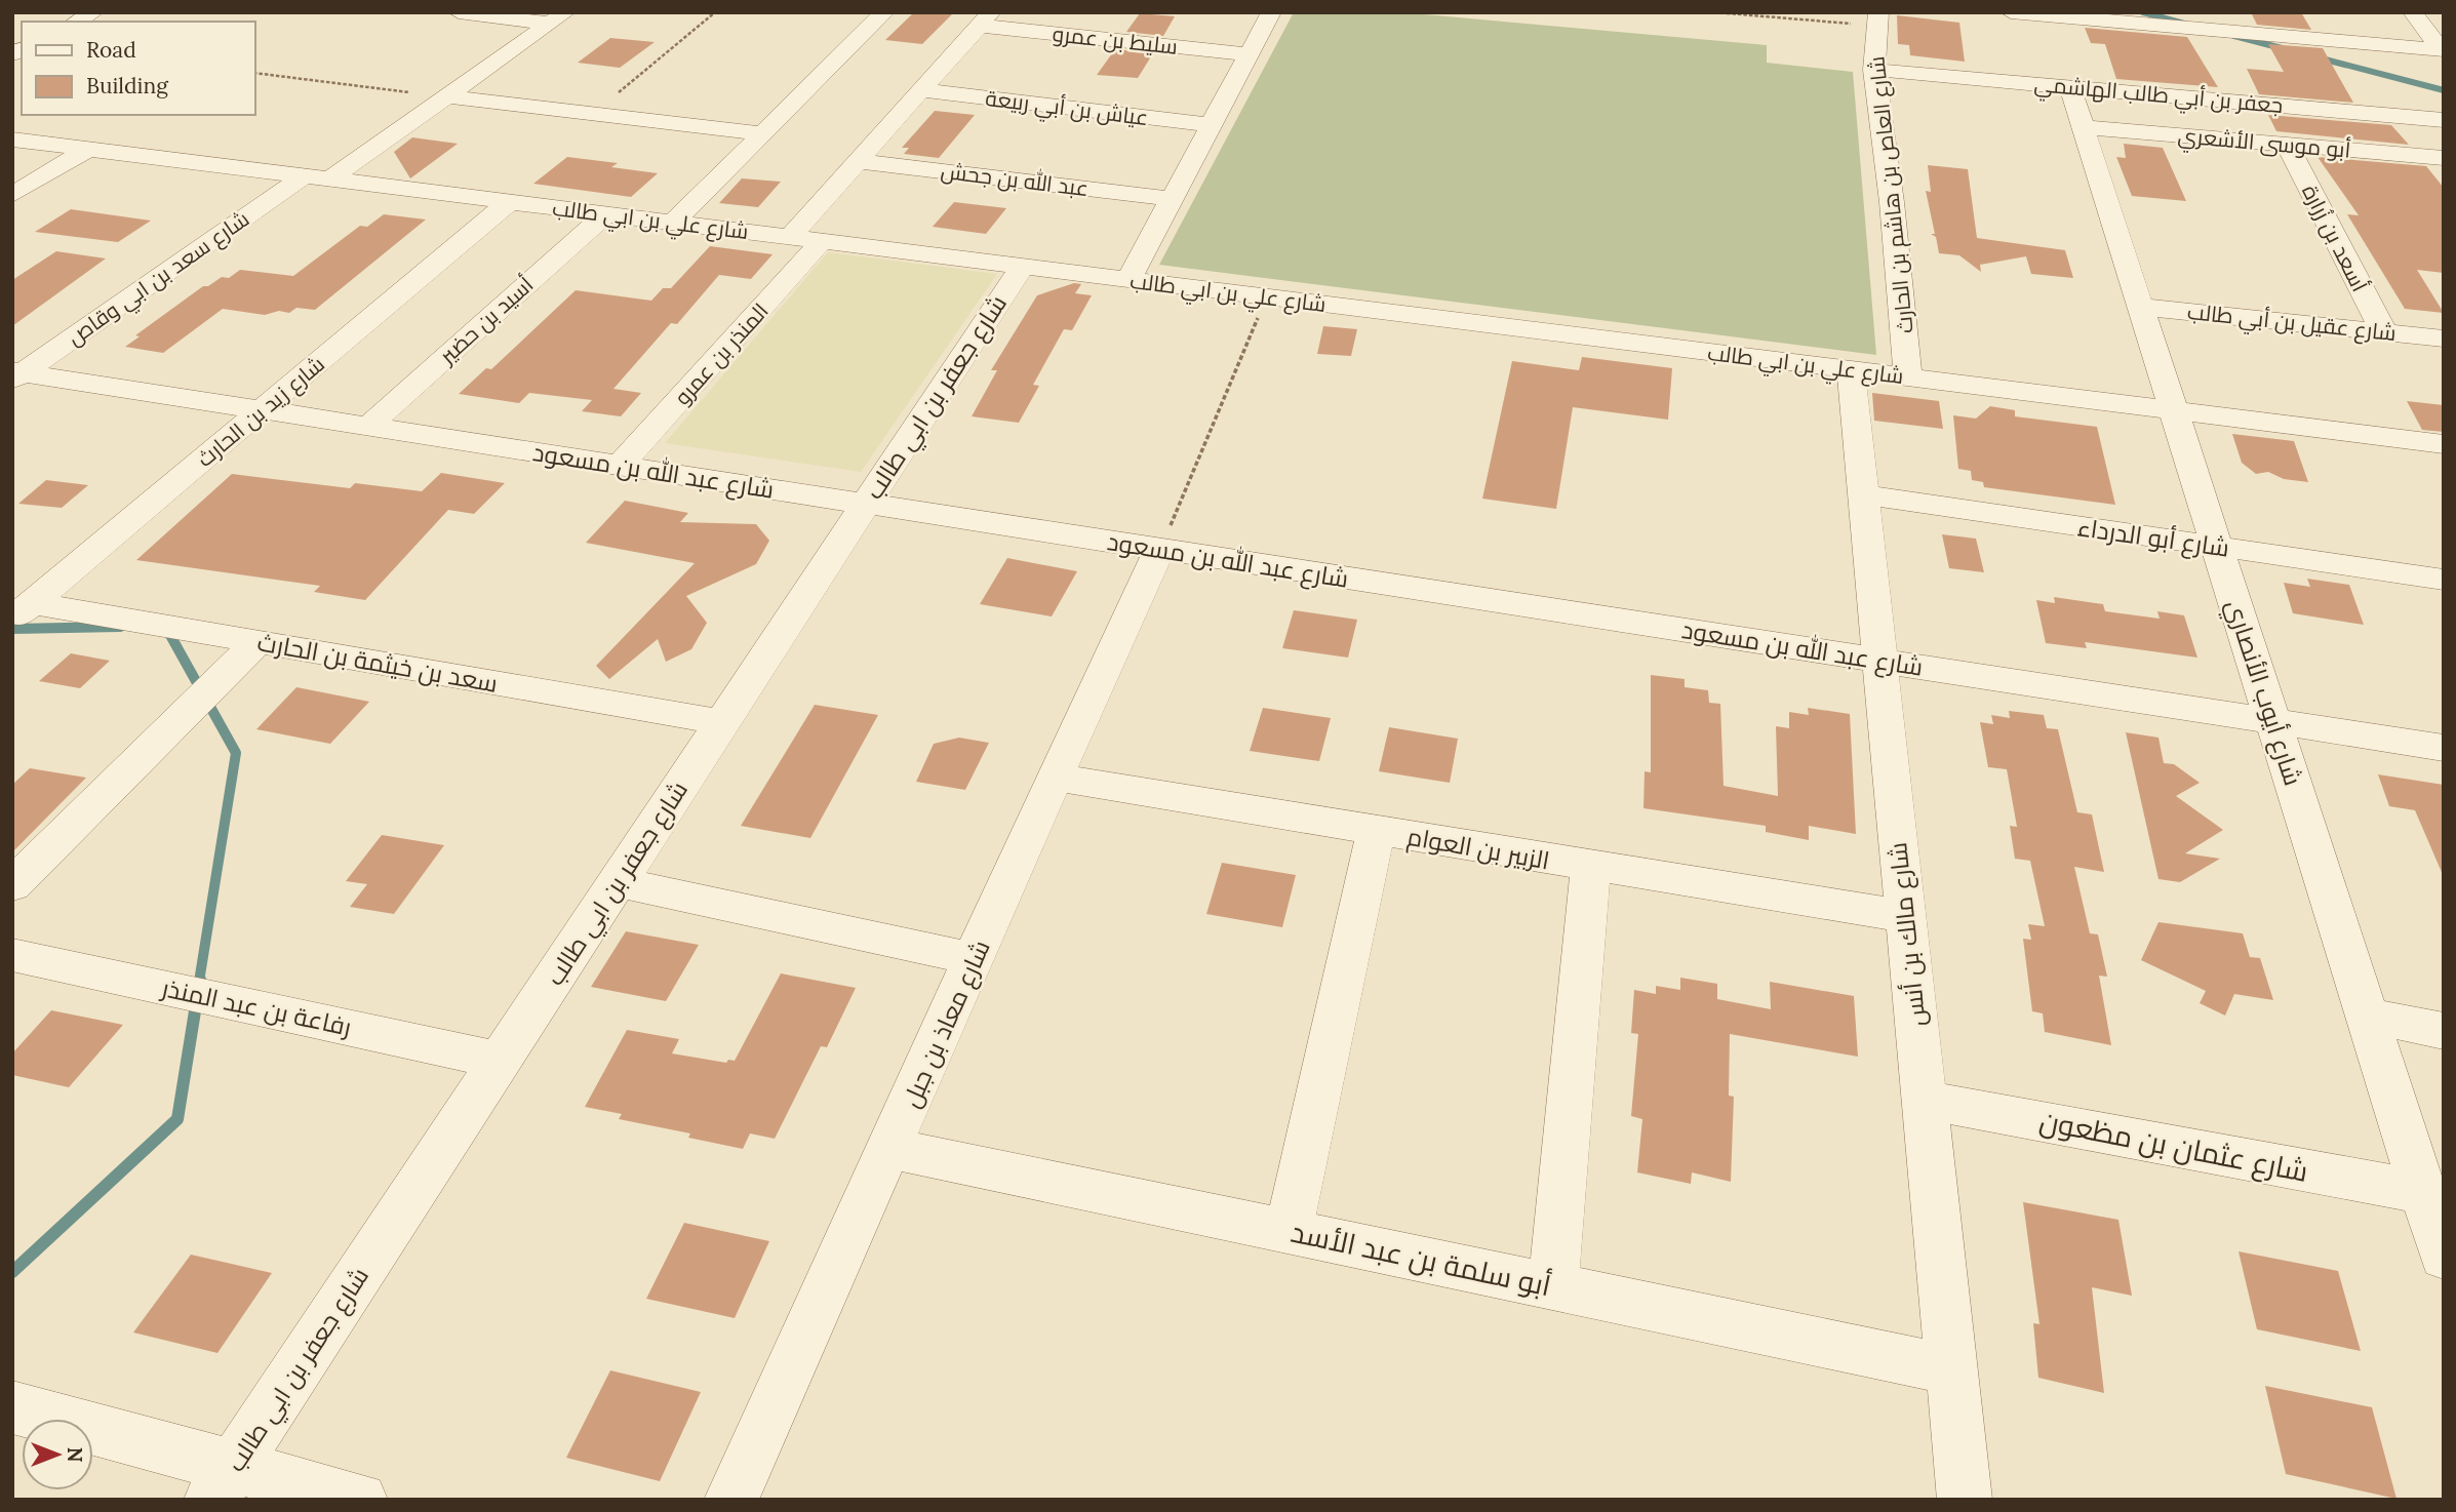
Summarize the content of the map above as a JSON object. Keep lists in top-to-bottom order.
{
  "streets": {
    "street": [
      "سليط بن عمرو",
      "جعفر بن أبي طالب الهاشمي",
      "عياش بن أبي ربيعة",
      "أبو موسى الأشعري",
      "عبد الله بن جحش",
      "شارع العاص بن هاشم بن الحارث",
      "شارع علي بن ابي طالب",
      "أسعد بن زُرارة",
      "شارع سعد بن ابي وقاص",
      "أسيد بن حضير",
      "شارع عقيل بن أبي طالب",
      "المنذر بن عمرو",
      "شارع جعفر بن ابي طالب",
      "شارع زيد بن الحارث",
      "شارع عبد الله بن مسعود",
      "شارع أبو الدرداء",
      "سعد بن خيثمة بن الحارث",
      "شارع أيوب الأنصاري",
      "الزبير بن العوام",
      "شارع مالك بن أنس",
      "رفاعة بن عبد المنذر",
      "شارع معاذ بن جبل",
      "شارع عثمان بن مظعون",
      "أبو سلمة بن عبد الأسد"
    ]
  },
  "crossings": [
    ["جعفر بن أبي طالب الهاشمي", "شارع العاص بن هاشم بن الحارث"],
    ["جعفر بن أبي طالب الهاشمي", "شارع أيوب الأنصاري"],
    ["أبو موسى الأشعري", "أسعد بن زُرارة"],
    ["أبو موسى الأشعري", "شارع أيوب الأنصاري"],
    ["شارع العاص بن هاشم بن الحارث", "شارع علي بن ابي طالب"],
    ["شارع علي بن ابي طالب", "شارع سعد بن ابي وقاص"],
    ["شارع علي بن ابي طالب", "أسيد بن حضير"],
    ["شارع علي بن ابي طالب", "المنذر بن عمرو"],
    ["شارع علي بن ابي طالب", "شارع جعفر بن ابي طالب"],
    ["شارع علي بن ابي طالب", "شارع زيد بن الحارث"],
    ["شارع علي بن ابي طالب", "شارع أيوب الأنصاري"],
    ["شارع علي بن ابي طالب", "شارع مالك بن أنس"],
    ["أسعد بن زُرارة", "شارع عقيل بن أبي طالب"],
    ["شارع سعد بن ابي وقاص", "شارع عبد الله بن مسعود"],
    ["أسيد بن حضير", "شارع عبد الله بن مسعود"],
    ["شارع عقيل بن أبي طالب", "شارع أيوب الأنصاري"],
    ["المنذر بن عمرو", "شارع عبد الله بن مسعود"],
    ["شارع جعفر بن ابي طالب", "شارع عبد الله بن مسعود"],
    ["شارع جعفر بن ابي طالب", "سعد بن خيثمة بن الحارث"],
    ["شارع جعفر بن ابي طالب", "رفاعة بن عبد المنذر"],
    ["شارع زيد بن الحارث", "شارع عبد الله بن مسعود"],
    ["شارع زيد بن الحارث", "سعد بن خيثمة بن الحارث"],
    ["شارع عبد الله بن مسعود", "شارع أيوب الأنصاري"],
    ["شارع عبد الله بن مسعود", "شارع مالك بن أنس"],
    ["شارع عبد الله بن مسعود", "شارع معاذ بن جبل"],
    ["شارع أبو الدرداء", "شارع أيوب الأنصاري"],
    ["شارع أبو الدرداء", "شارع مالك بن أنس"],
    ["شارع أيوب الأنصاري", "شارع عثمان بن مظعون"],
    ["الزبير بن العوام", "شارع مالك بن أنس"],
    ["الزبير بن العوام", "شارع معاذ بن جبل"],
    ["شارع مالك بن أنس", "شارع عثمان بن مظعون"],
    ["شارع مالك بن أنس", "أبو سلمة بن عبد الأسد"],
    ["شارع معاذ بن جبل", "أبو سلمة بن عبد الأسد"]
  ],
  "legend": ["Road", "Building"],
  "north": "right"
}
